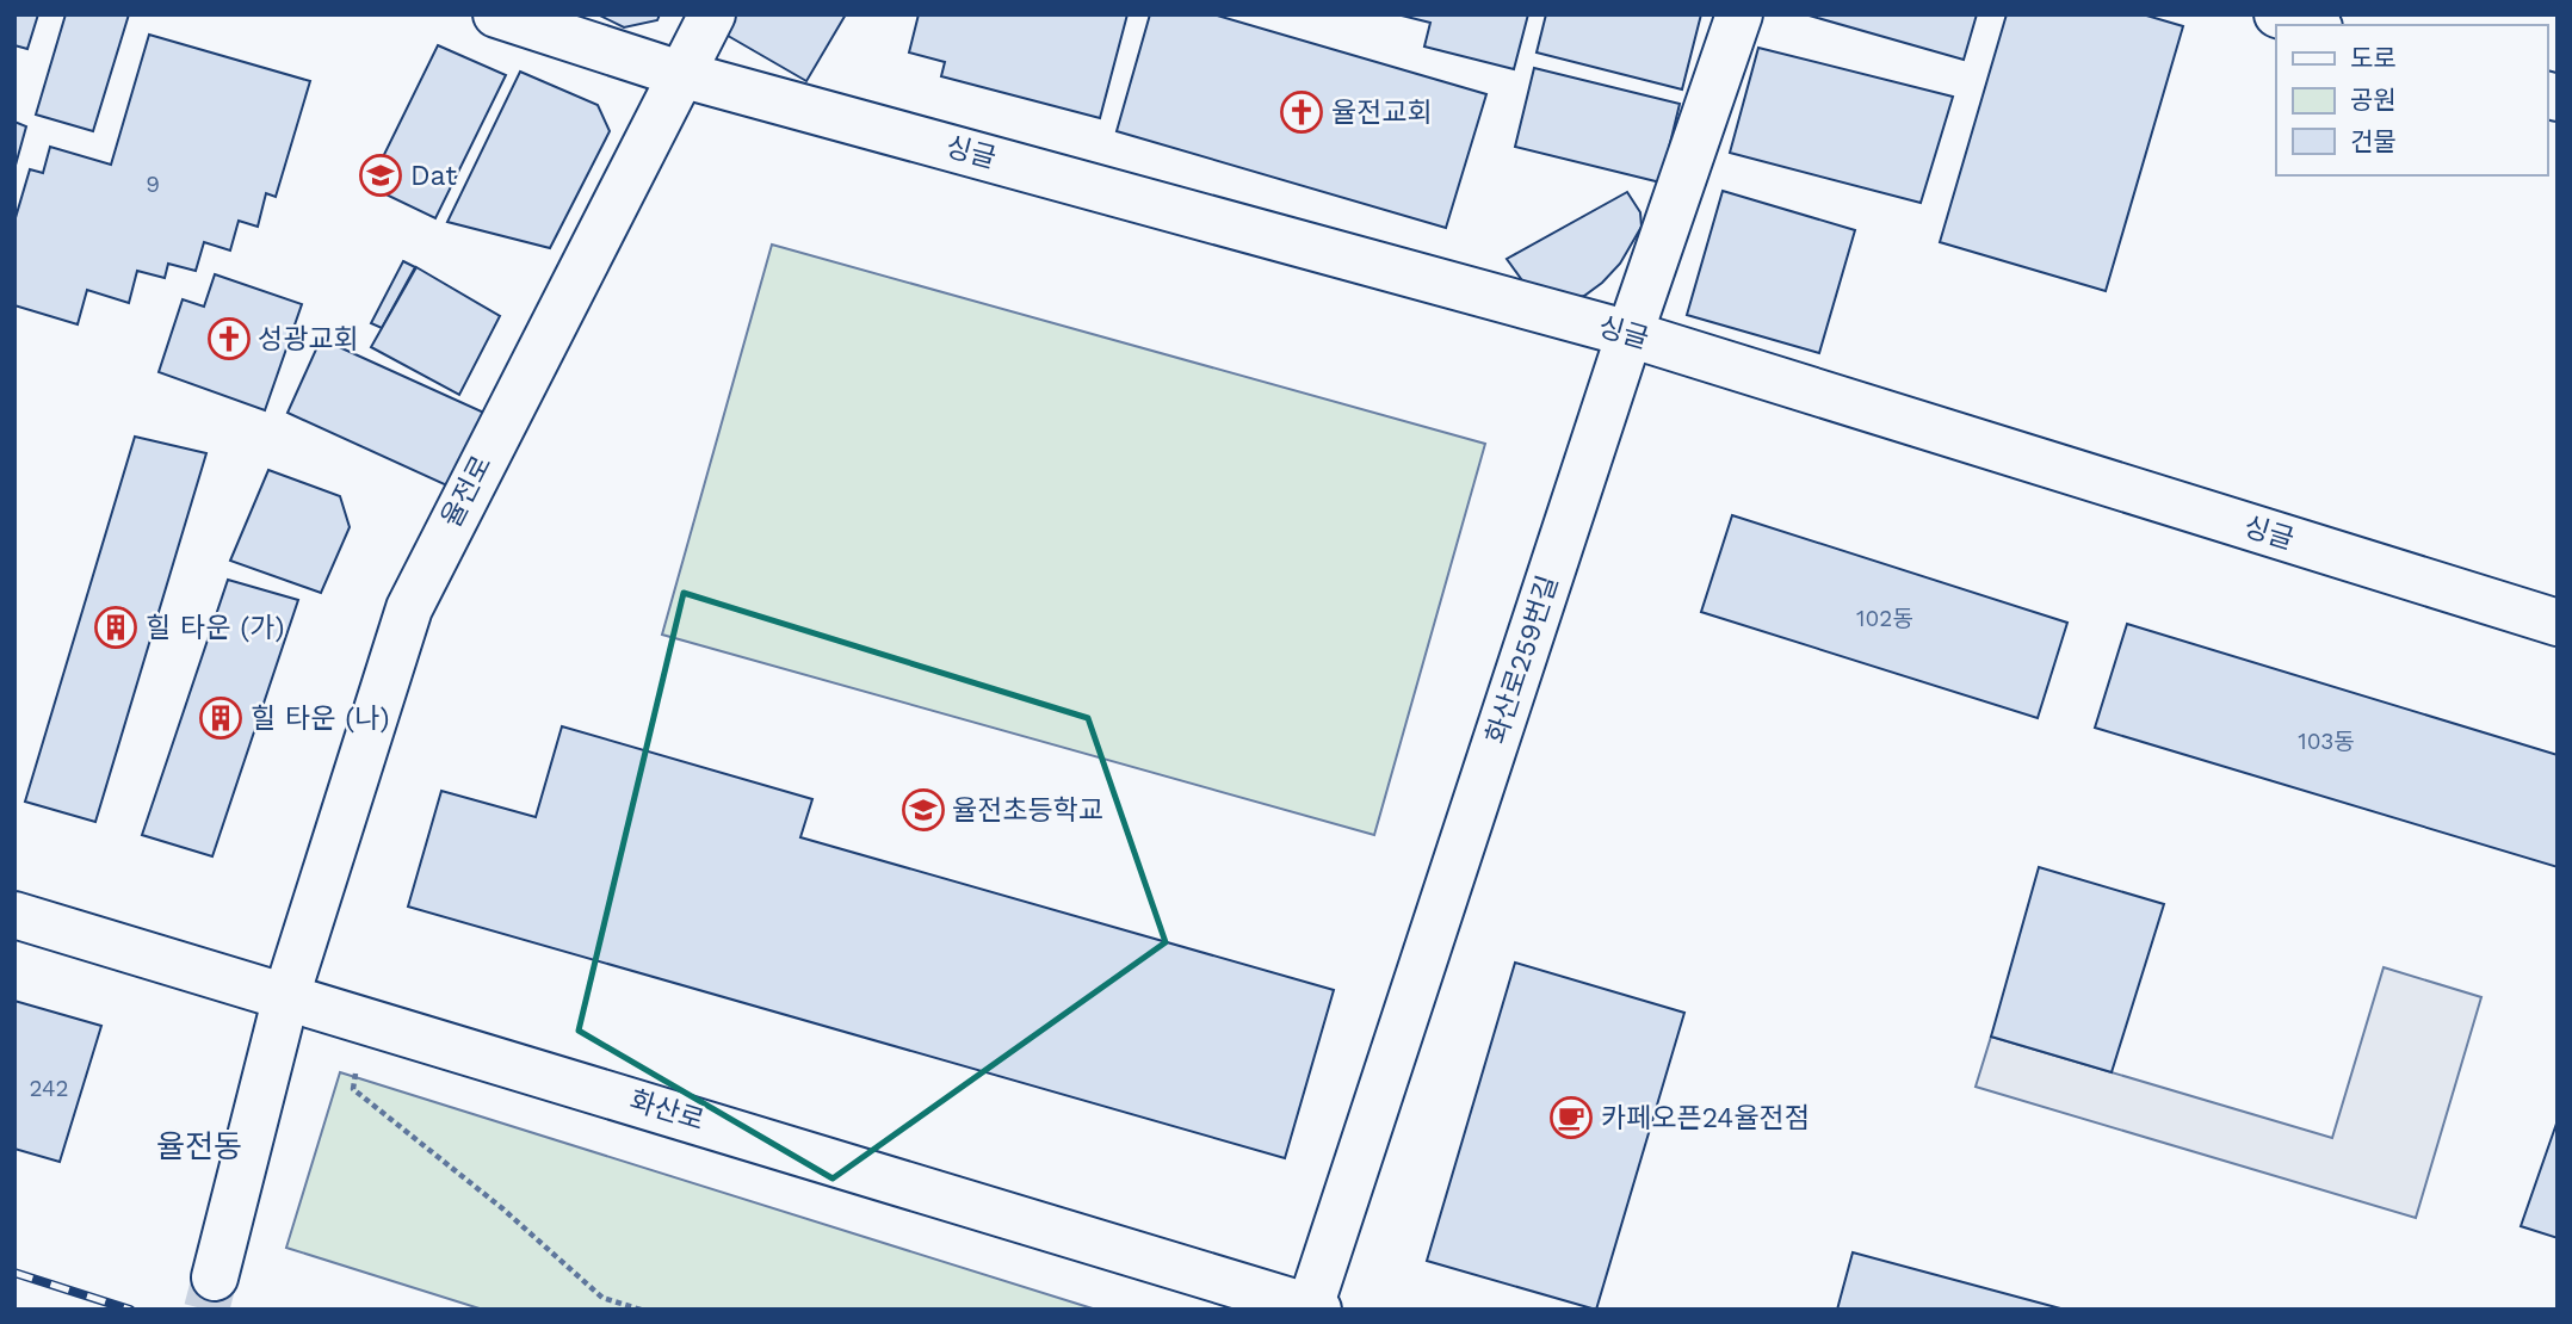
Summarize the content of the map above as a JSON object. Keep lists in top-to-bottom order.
{
  "streets": {
    "street": [
      "싱글",
      "율전로",
      "화산로259번길",
      "화산로"
    ]
  },
  "crossings": [
    ["싱글", "율전로"],
    ["싱글", "화산로259번길"],
    ["율전로", "화산로"],
    ["화산로259번길", "화산로"]
  ],
  "districts": ["율전동"],
  "places": {
    "church": ["율전교회", "성광교회"],
    "school or university": ["Dat", "율전초등학교"],
    "building": ["힐 타운 (가)", "힐 타운 (나)"],
    "cafe": ["카페오픈24율전점"]
  },
  "house_numbers": [
    "9",
    "102동",
    "103동",
    "242"
  ],
  "legend": ["도로", "공원", "건물"]
}
